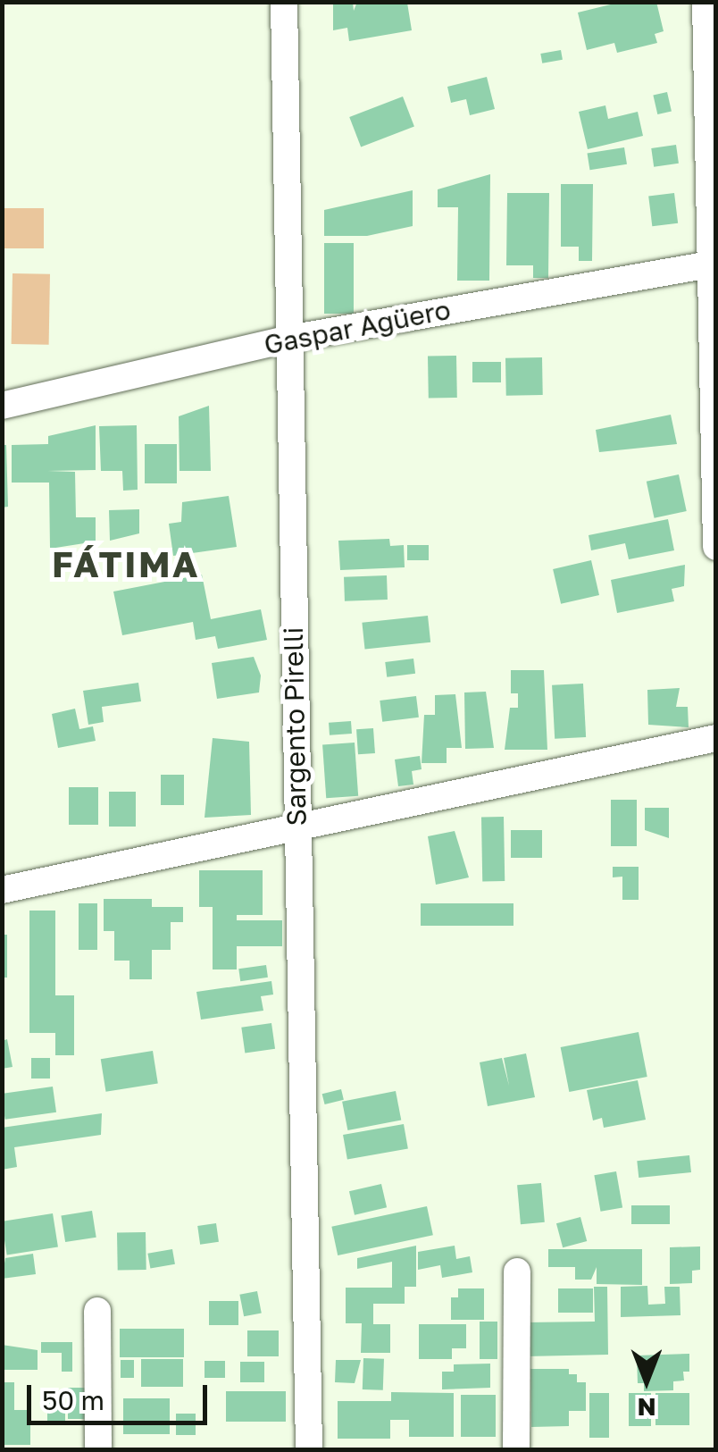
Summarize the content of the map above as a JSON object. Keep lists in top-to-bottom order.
{
  "streets": {
    "street": ["Gaspar Agüero", "Sargento Pirelli"]
  },
  "crossings": [
    ["Gaspar Agüero", "Sargento Pirelli"]
  ],
  "districts": ["FÁTIMA"],
  "scale_bar": "50 m",
  "north": "bottom"
}
